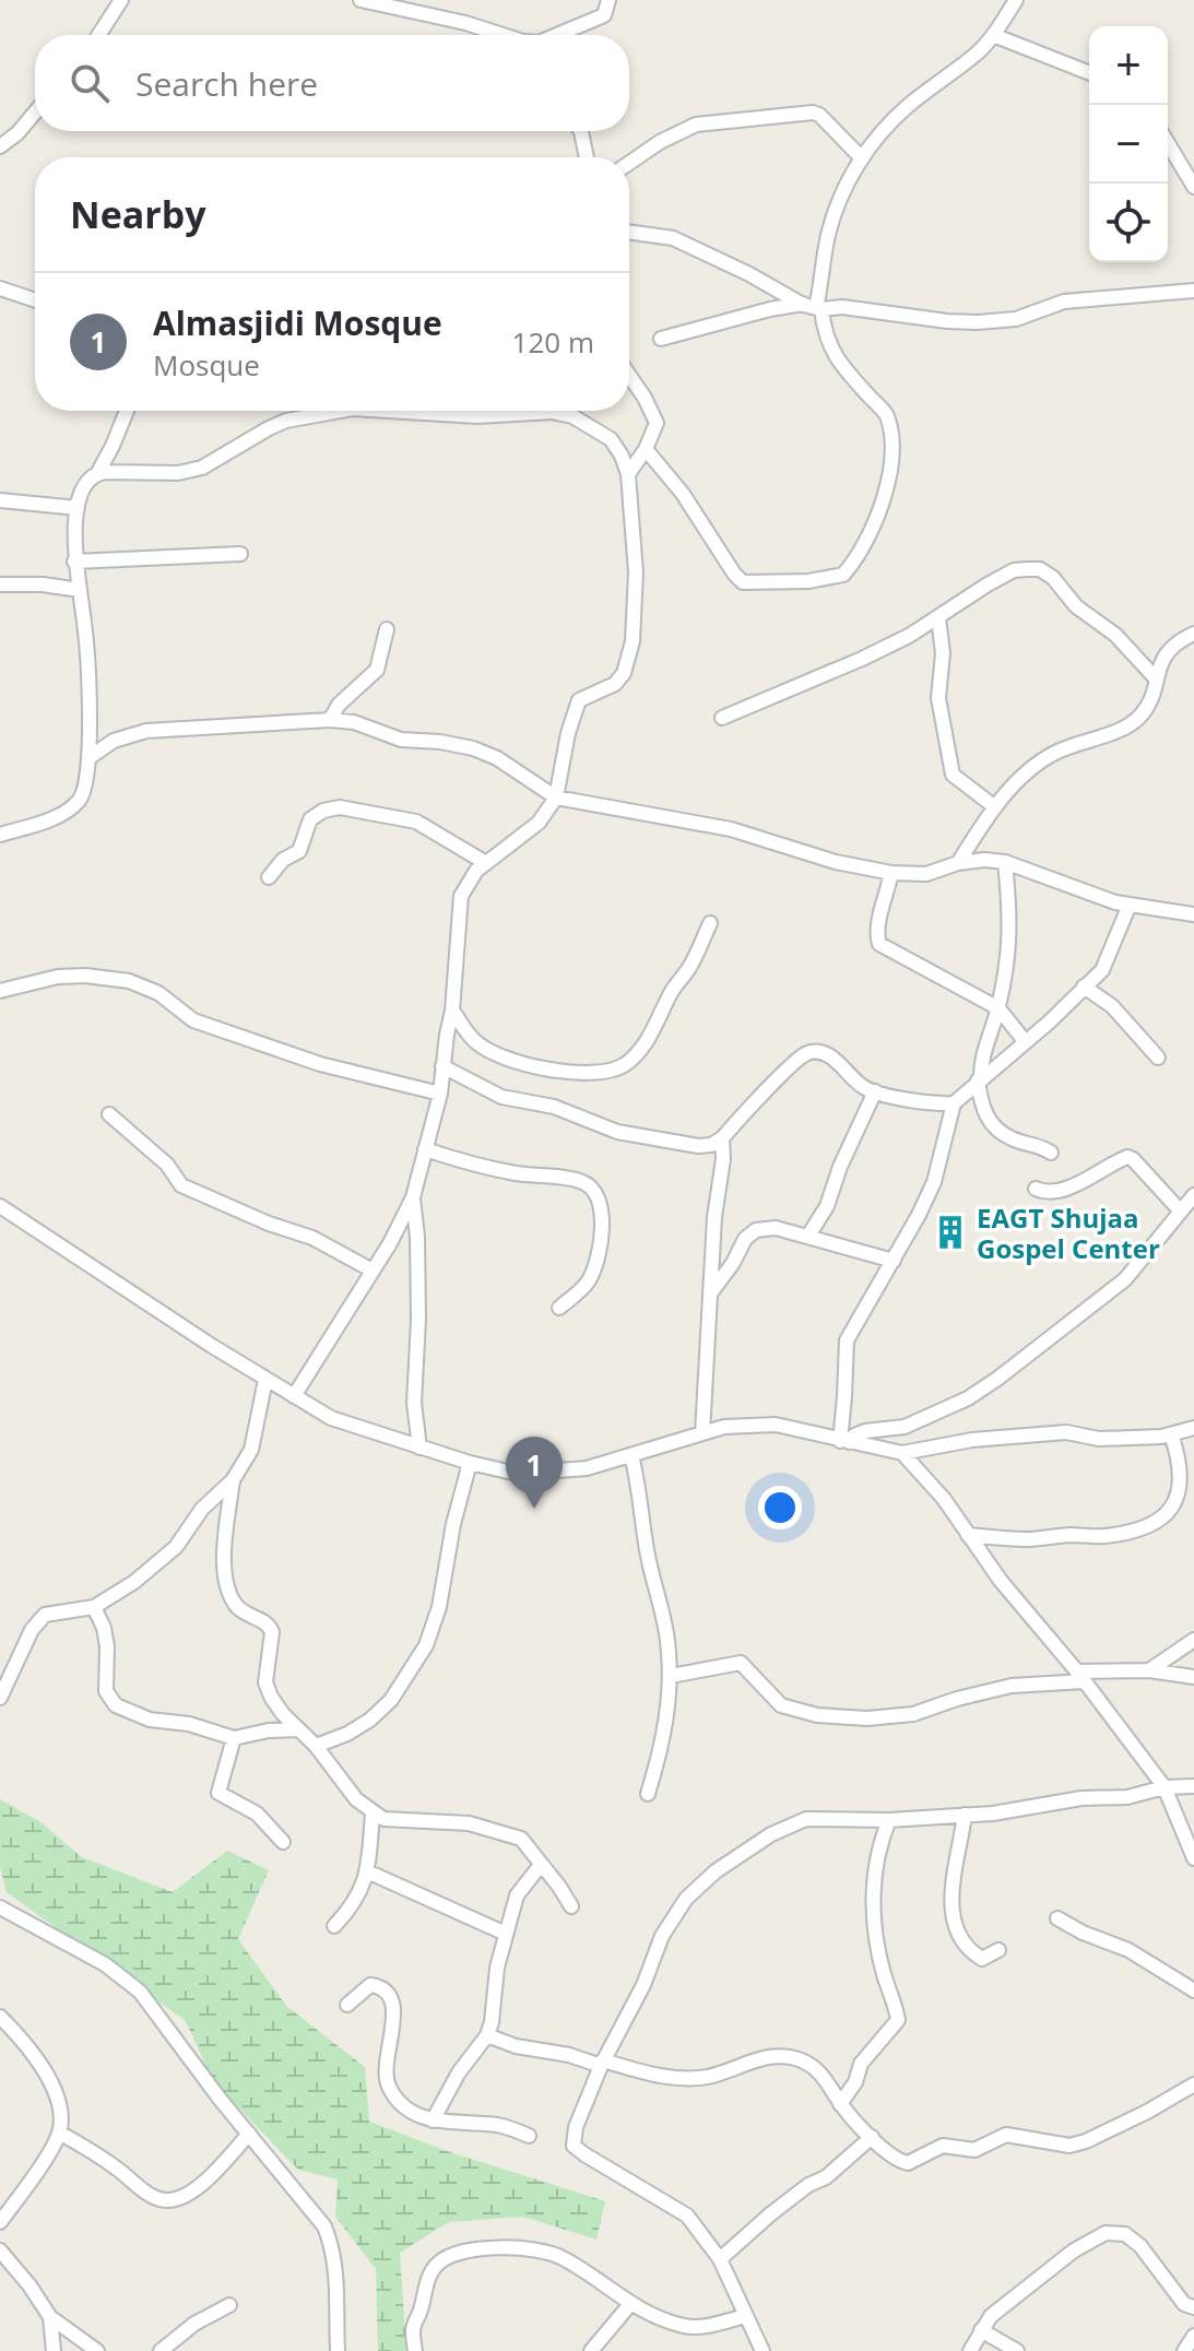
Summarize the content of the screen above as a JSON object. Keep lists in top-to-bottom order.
{
  "places": {
    "building": ["EAGT Shujaa Gospel Center"]
  },
  "page": {
    "map_buttons": ["+", "−"],
    "search": "Search here",
    "heading": "Nearby",
    "list": [
      {
        "mark": "1",
        "name": "Almasjidi Mosque",
        "note": "Mosque",
        "value": "120 m"
      }
    ],
    "pins": "1"
  }
}
